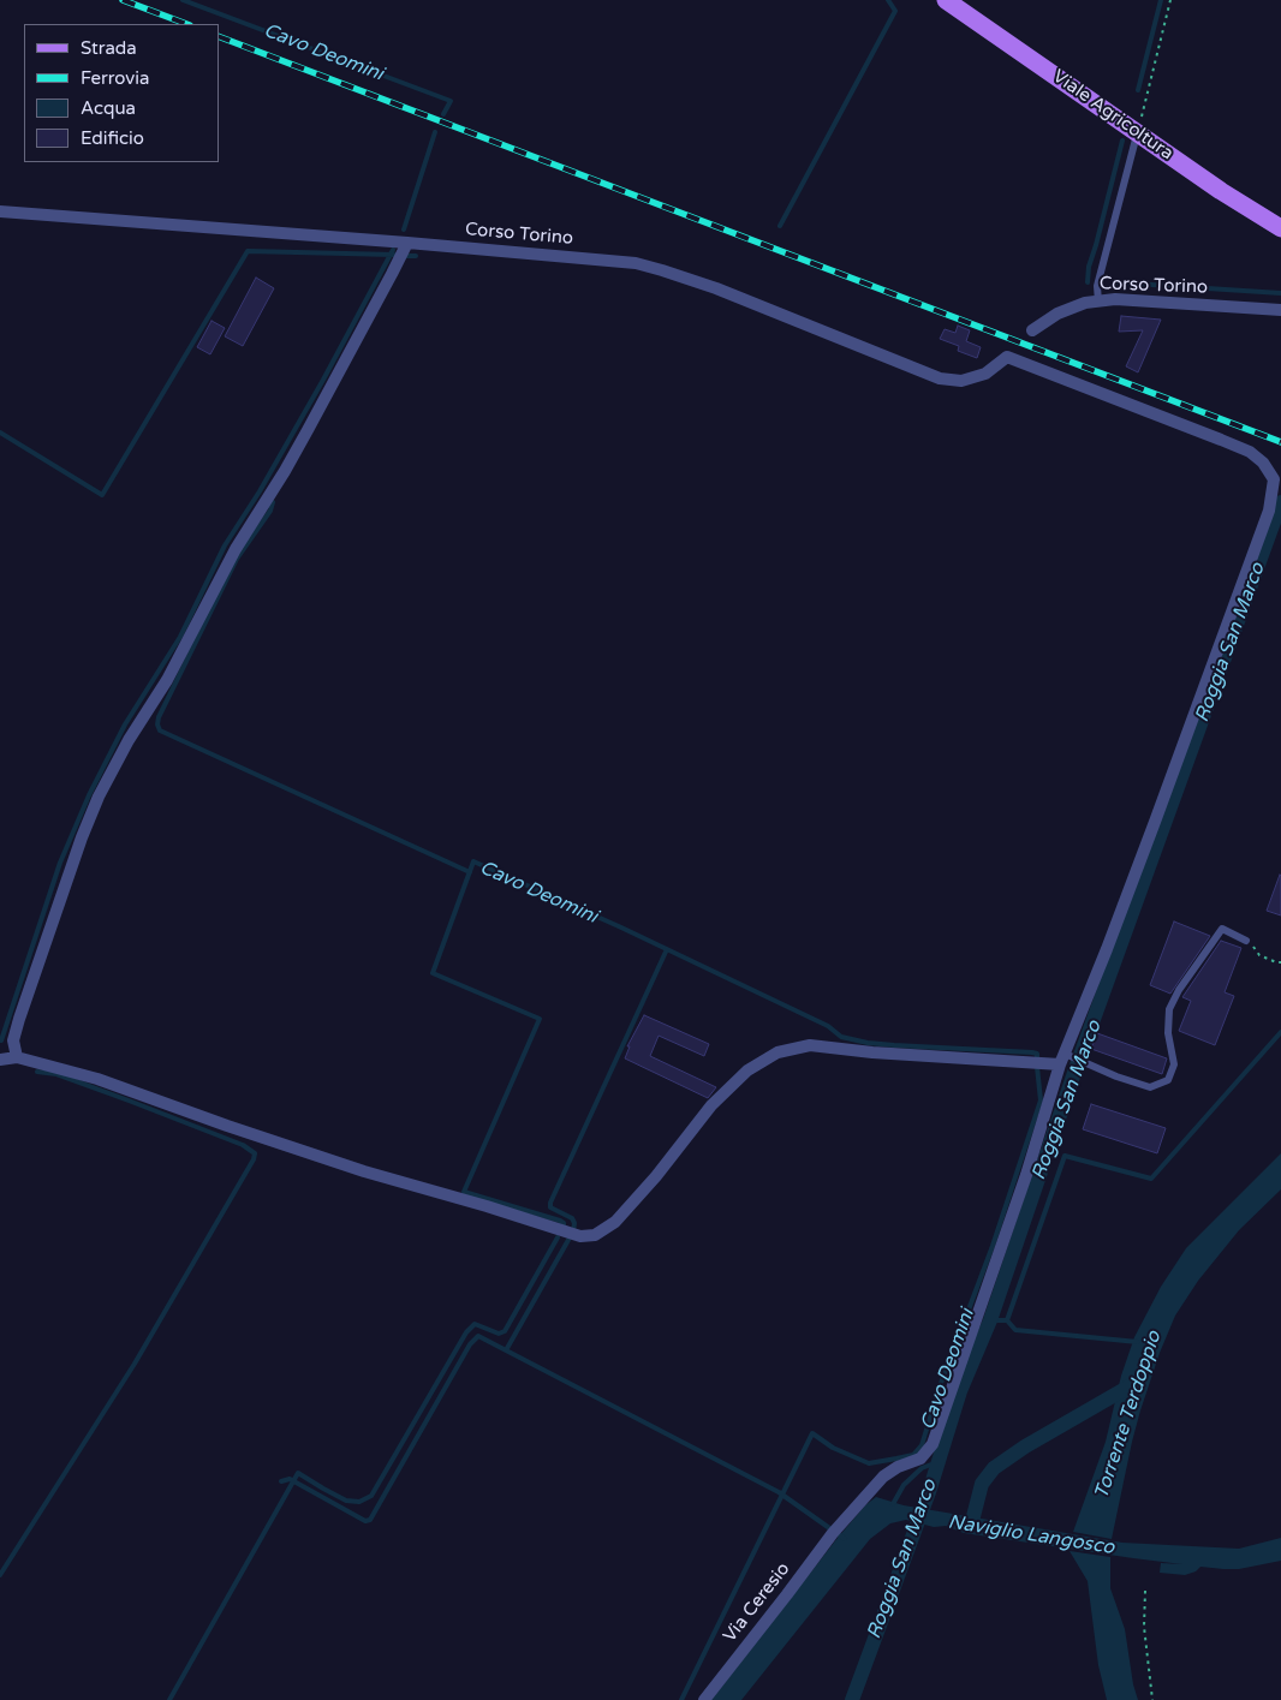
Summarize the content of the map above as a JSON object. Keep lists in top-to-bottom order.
{
  "streets": {
    "main road": ["Viale Agricoltura"],
    "street": ["Corso Torino", "Via Ceresio"]
  },
  "crossings": [
    ["Corso Torino", "Via Ceresio"]
  ],
  "water": [
    "Cavo Deomini",
    "Roggia San Marco",
    "Torrente Terdoppio",
    "Naviglio Langosco"
  ],
  "legend": [
    "Strada",
    "Ferrovia",
    "Acqua",
    "Edificio"
  ]
}
